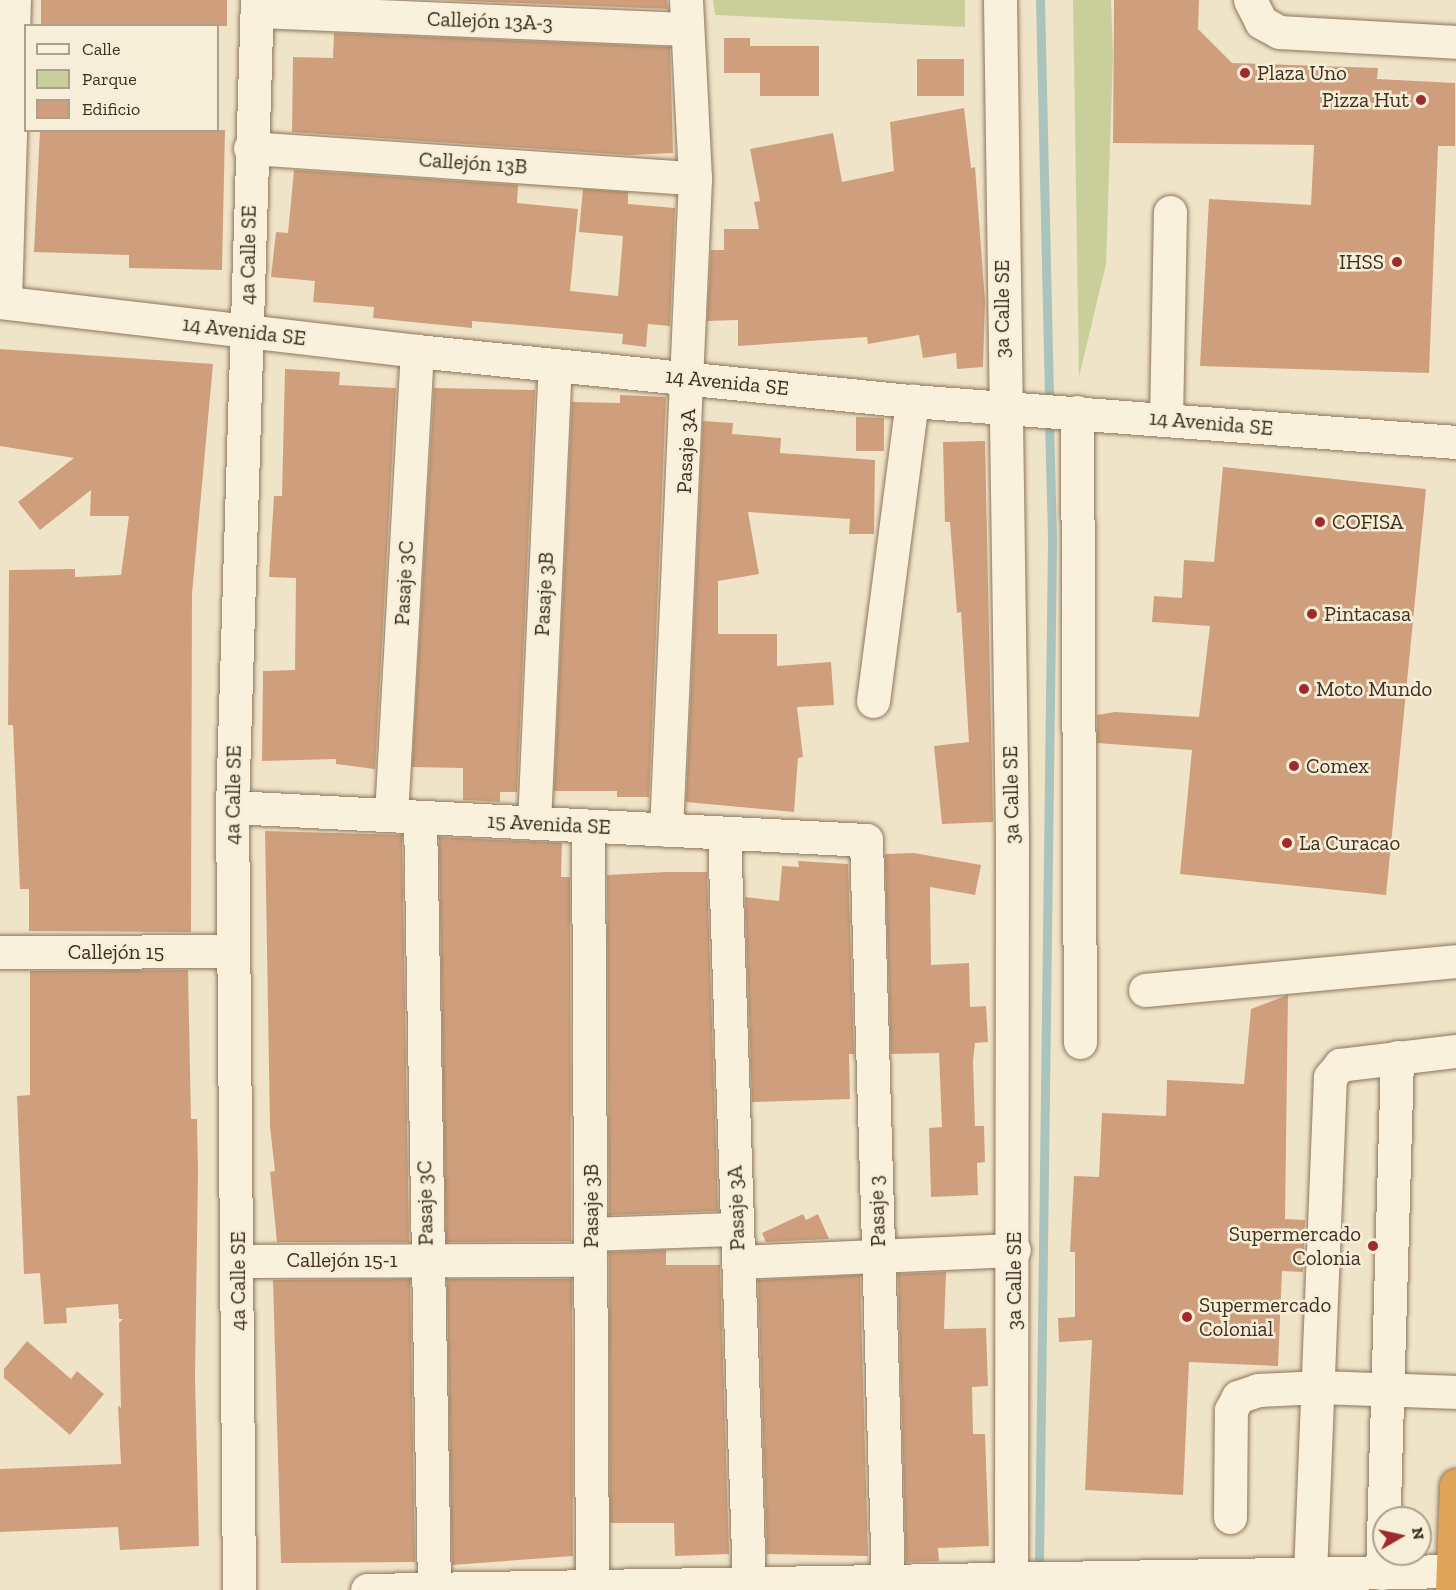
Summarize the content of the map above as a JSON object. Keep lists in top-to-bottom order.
{
  "streets": {
    "street": [
      "Callejón 13A-3",
      "Callejón 13B",
      "4a Calle SE",
      "3a Calle SE",
      "14 Avenida SE",
      "Pasaje 3A",
      "Pasaje 3C",
      "Pasaje 3B",
      "15 Avenida SE",
      "Callejón 15",
      "Pasaje 3",
      "Callejón 15-1"
    ]
  },
  "crossings": [
    ["Callejón 13A-3", "4a Calle SE"],
    ["Callejón 13A-3", "Pasaje 3A"],
    ["Callejón 13B", "4a Calle SE"],
    ["Callejón 13B", "Pasaje 3A"],
    ["4a Calle SE", "14 Avenida SE"],
    ["4a Calle SE", "15 Avenida SE"],
    ["4a Calle SE", "Callejón 15"],
    ["4a Calle SE", "Callejón 15-1"],
    ["3a Calle SE", "14 Avenida SE"],
    ["14 Avenida SE", "Pasaje 3A"],
    ["14 Avenida SE", "Pasaje 3C"],
    ["14 Avenida SE", "Pasaje 3B"],
    ["Pasaje 3A", "15 Avenida SE"],
    ["Pasaje 3A", "Callejón 15-1"],
    ["Pasaje 3C", "15 Avenida SE"],
    ["Pasaje 3C", "Callejón 15-1"],
    ["Pasaje 3B", "15 Avenida SE"],
    ["Pasaje 3B", "Callejón 15-1"],
    ["15 Avenida SE", "Pasaje 3"]
  ],
  "places": [
    "Plaza Uno",
    "Pizza Hut",
    "IHSS",
    "COFISA",
    "Pintacasa",
    "Moto Mundo",
    "Comex",
    "La Curacao",
    "Supermercado Colonia",
    "Supermercado Colonial"
  ],
  "legend": ["Calle", "Parque", "Edificio"],
  "north": "right"
}
